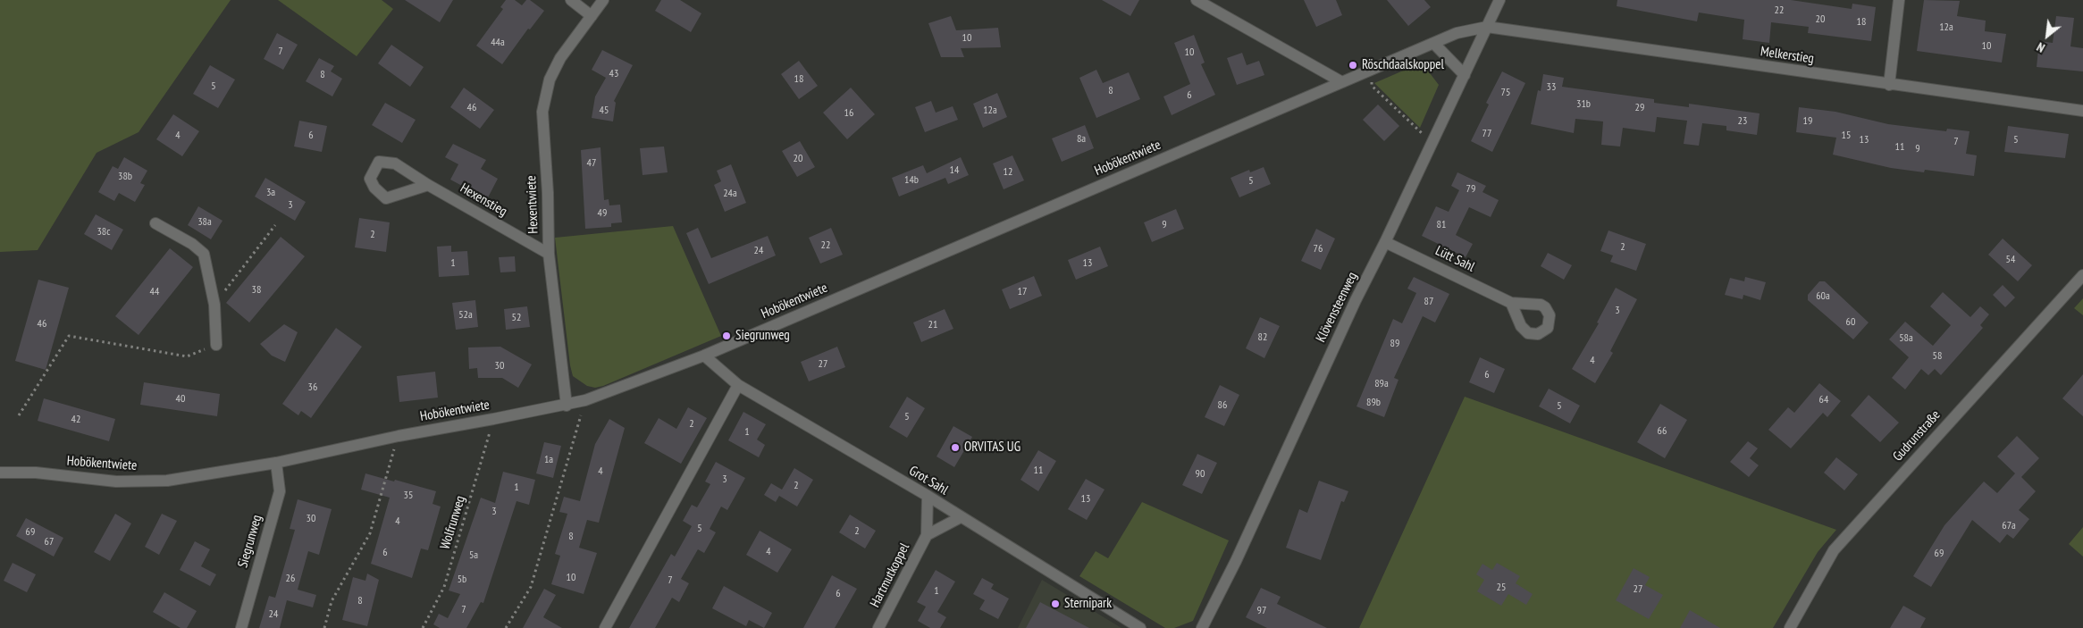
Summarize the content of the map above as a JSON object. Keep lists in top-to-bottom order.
{
  "streets": {
    "street": [
      "Melkerstieg",
      "Hobökentwiete",
      "Hexenstieg",
      "Hexentwiete",
      "Lütt Sahl",
      "Klövensteenweg",
      "Gudrunstraße",
      "Grot Sahl",
      "Siegrunweg",
      "Hartmutkoppel"
    ],
    "path": ["Wolfrunweg"]
  },
  "crossings": [
    ["Melkerstieg", "Hobökentwiete"],
    ["Melkerstieg", "Klövensteenweg"],
    ["Hobökentwiete", "Hexentwiete"],
    ["Hobökentwiete", "Klövensteenweg"],
    ["Hobökentwiete", "Grot Sahl"],
    ["Hobökentwiete", "Wolfrunweg"],
    ["Hobökentwiete", "Siegrunweg"],
    ["Hexenstieg", "Hexentwiete"],
    ["Lütt Sahl", "Klövensteenweg"],
    ["Grot Sahl", "Hartmutkoppel"]
  ],
  "places": [
    "Röschdaalskoppel",
    "Siegrunweg",
    "ORVITAS UG",
    "Sternipark"
  ],
  "house_numbers": [
    "22",
    "20",
    "18",
    "12a",
    "10",
    "44a",
    "10",
    "7",
    "10",
    "43",
    "8",
    "18",
    "5",
    "33",
    "8",
    "75",
    "6",
    "31b",
    "46",
    "29",
    "45",
    "12a",
    "16",
    "23",
    "19",
    "77",
    "4",
    "6",
    "15",
    "8a",
    "13",
    "5",
    "7",
    "11",
    "9",
    "20",
    "47",
    "14",
    "12",
    "38b",
    "14b",
    "5",
    "79",
    "3a",
    "24a",
    "3",
    "49",
    "38a",
    "9",
    "81",
    "38c",
    "2",
    "22",
    "2",
    "76",
    "24",
    "54",
    "1",
    "13",
    "38",
    "44",
    "17",
    "60a",
    "87",
    "3",
    "52a",
    "52",
    "60",
    "46",
    "21",
    "82",
    "58a",
    "89",
    "58",
    "4",
    "27",
    "30",
    "6",
    "89a",
    "36",
    "40",
    "64",
    "89b",
    "86",
    "5",
    "5",
    "42",
    "2",
    "66",
    "1",
    "1a",
    "11",
    "4",
    "90",
    "3",
    "2",
    "1",
    "35",
    "13",
    "3",
    "30",
    "4",
    "67a",
    "5",
    "2",
    "69",
    "8",
    "67",
    "4",
    "6",
    "69",
    "5a",
    "10",
    "26",
    "5b",
    "7",
    "25",
    "27",
    "1",
    "6",
    "8",
    "7",
    "97",
    "24"
  ],
  "north": "bottom left"
}
